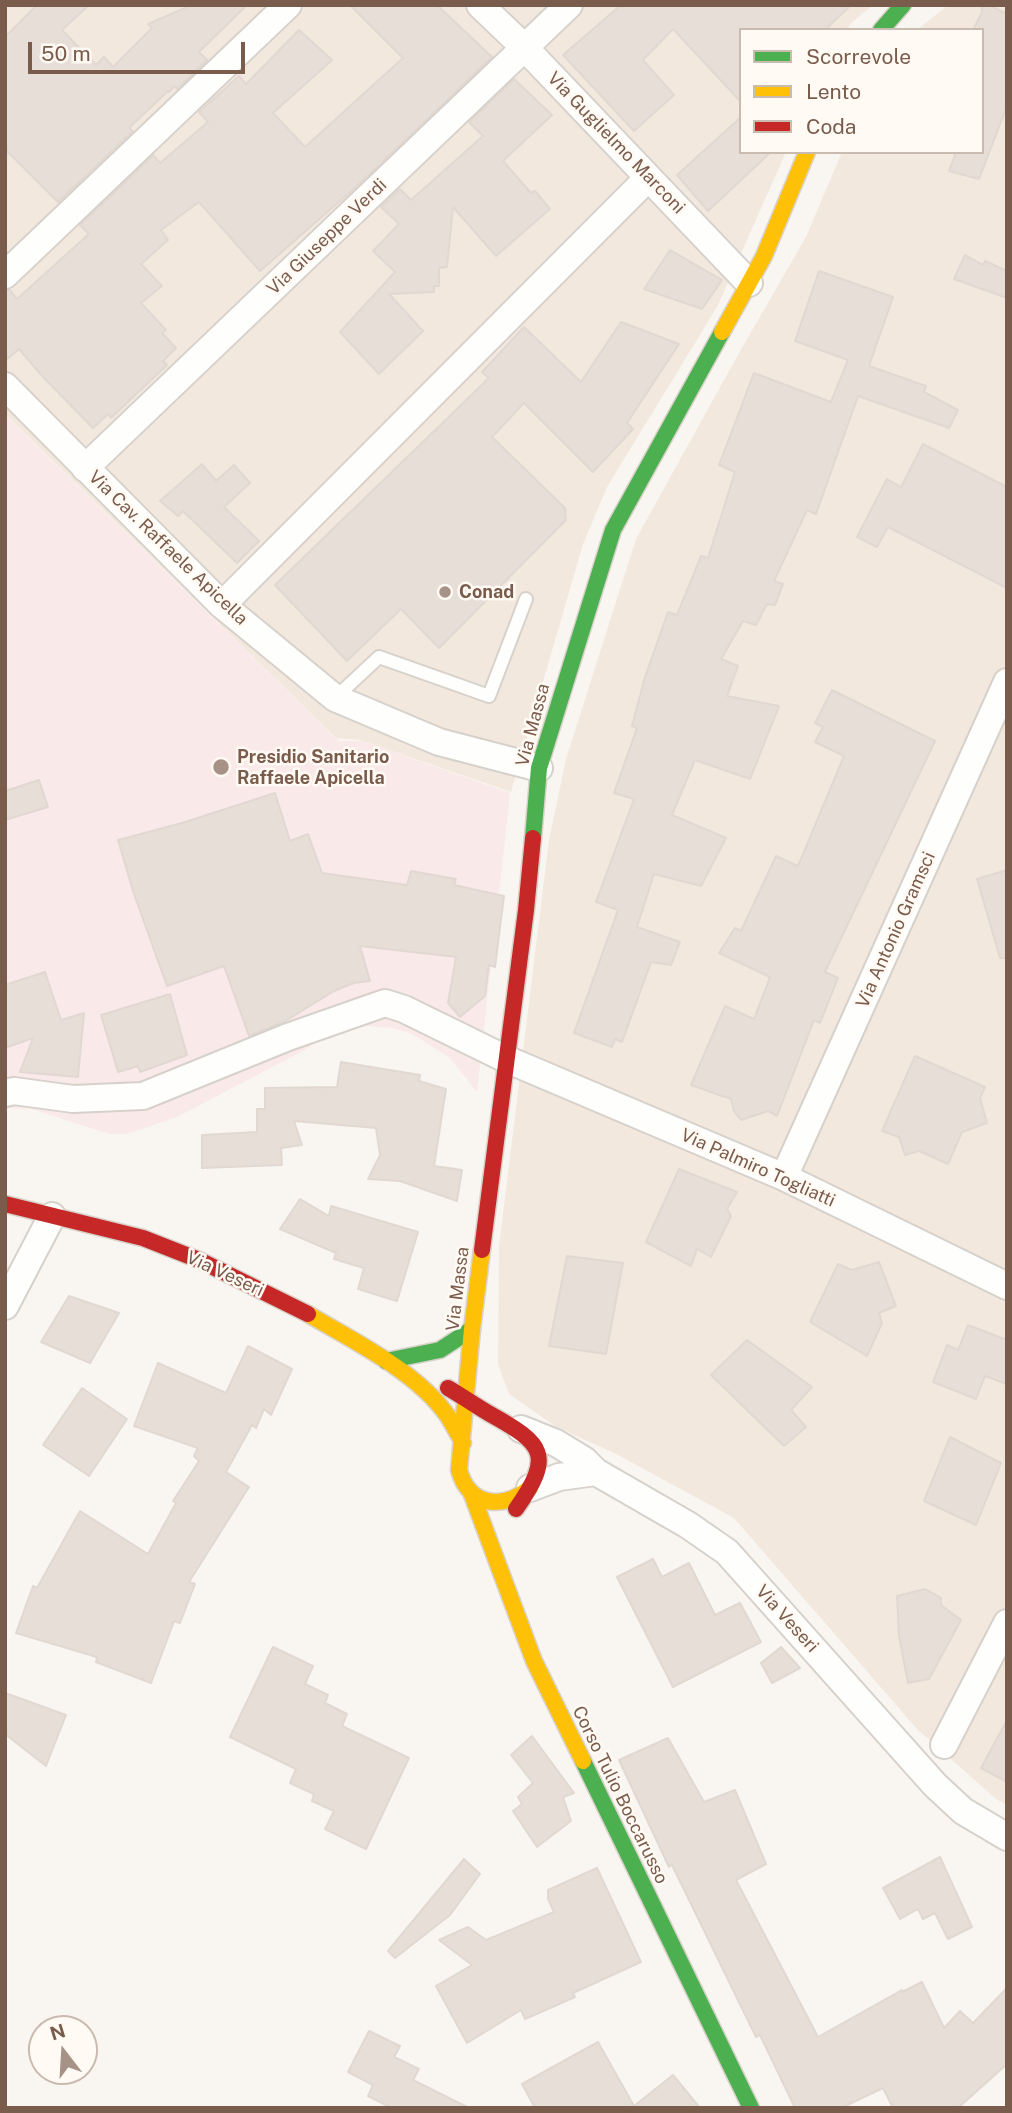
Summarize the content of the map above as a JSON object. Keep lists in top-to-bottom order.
{
  "streets": {
    "street": [
      "Via Guglielmo Marconi",
      "Via Giuseppe Verdi",
      "Via Cav. Raffaele Apicella",
      "Via Massa",
      "Via Antonio Gramsci",
      "Via Palmiro Togliatti",
      "Via Veseri",
      "Corso Tulio Boccarusso"
    ]
  },
  "crossings": [
    ["Via Guglielmo Marconi", "Via Giuseppe Verdi"],
    ["Via Guglielmo Marconi", "Via Massa"],
    ["Via Giuseppe Verdi", "Via Cav. Raffaele Apicella"],
    ["Via Cav. Raffaele Apicella", "Via Massa"],
    ["Via Massa", "Via Palmiro Togliatti"],
    ["Via Massa", "Via Veseri"],
    ["Via Massa", "Corso Tulio Boccarusso"],
    ["Via Antonio Gramsci", "Via Palmiro Togliatti"],
    ["Via Veseri", "Corso Tulio Boccarusso"]
  ],
  "places": ["Conad", "Presidio Sanitario Raffaele Apicella"],
  "legend": ["Scorrevole", "Lento", "Coda"],
  "scale_bar": "50 m",
  "north": "top"
}
